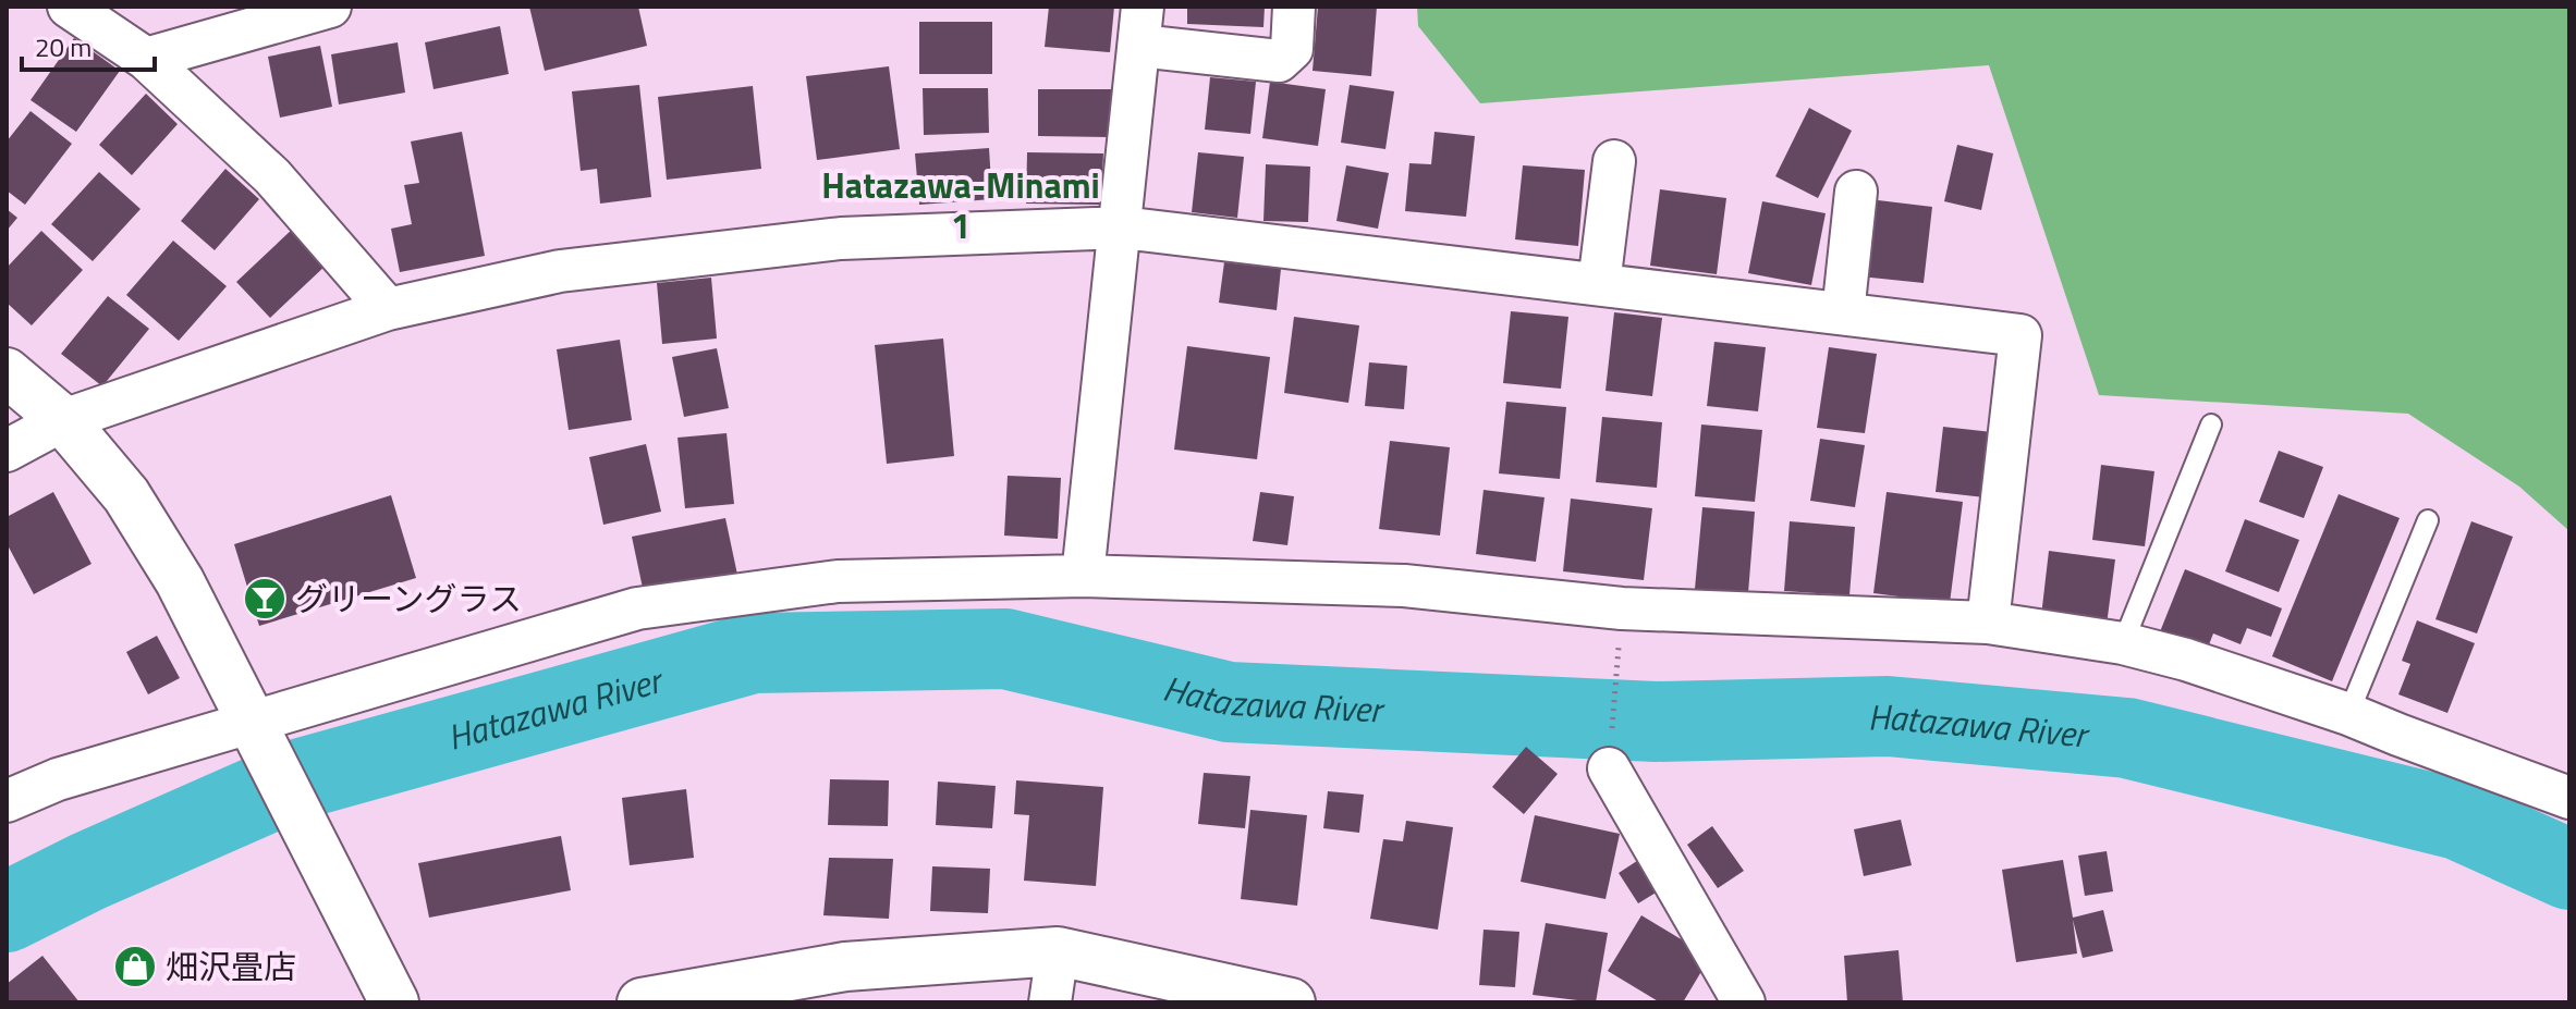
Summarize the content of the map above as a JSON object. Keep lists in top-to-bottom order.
{
  "districts": ["Hatazawa-Minami 1"],
  "water": ["Hatazawa River"],
  "places": {
    "bar": ["グリーングラス"],
    "shop": ["畑沢畳店"]
  },
  "scale_bar": "20 m"
}
